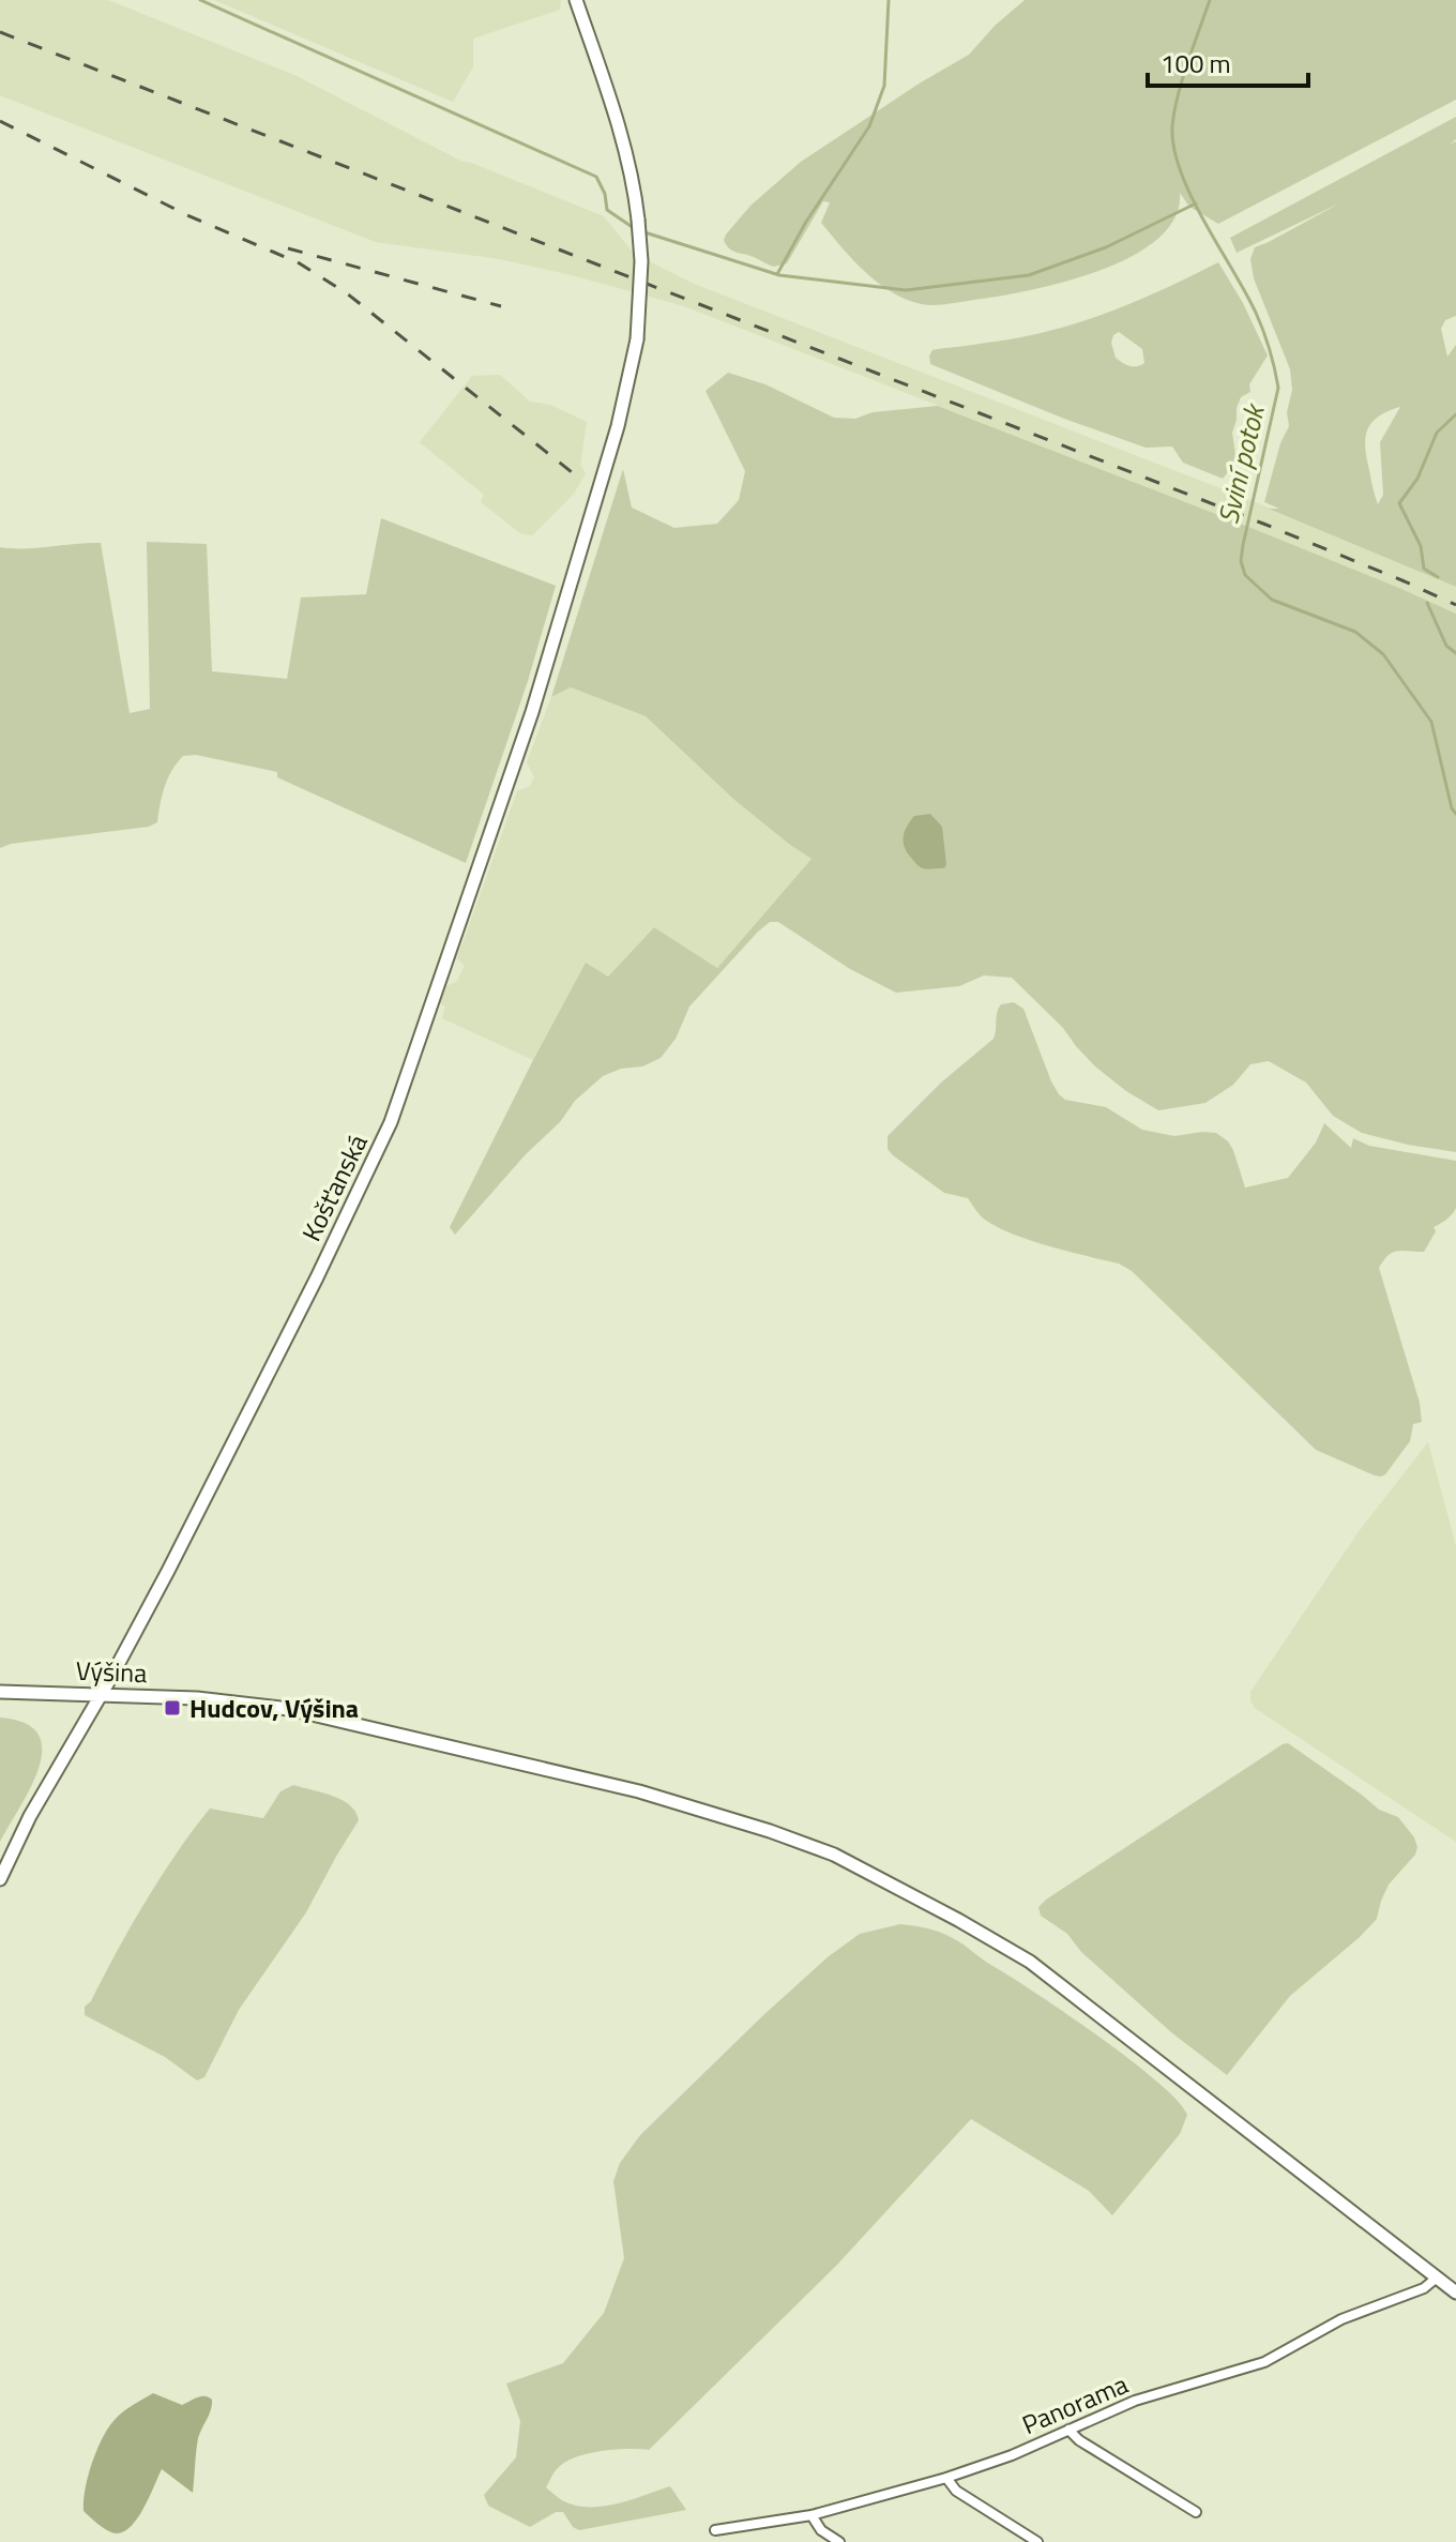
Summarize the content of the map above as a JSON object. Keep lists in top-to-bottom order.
{
  "streets": {
    "street": ["Košťanská", "Výšina", "Panorama"]
  },
  "crossings": [
    ["Košťanská", "Výšina"],
    ["Výšina", "Panorama"]
  ],
  "water": ["Sviní potok"],
  "places": {
    "transit": ["Hudcov, Výšina"]
  },
  "scale_bar": "100 m"
}
